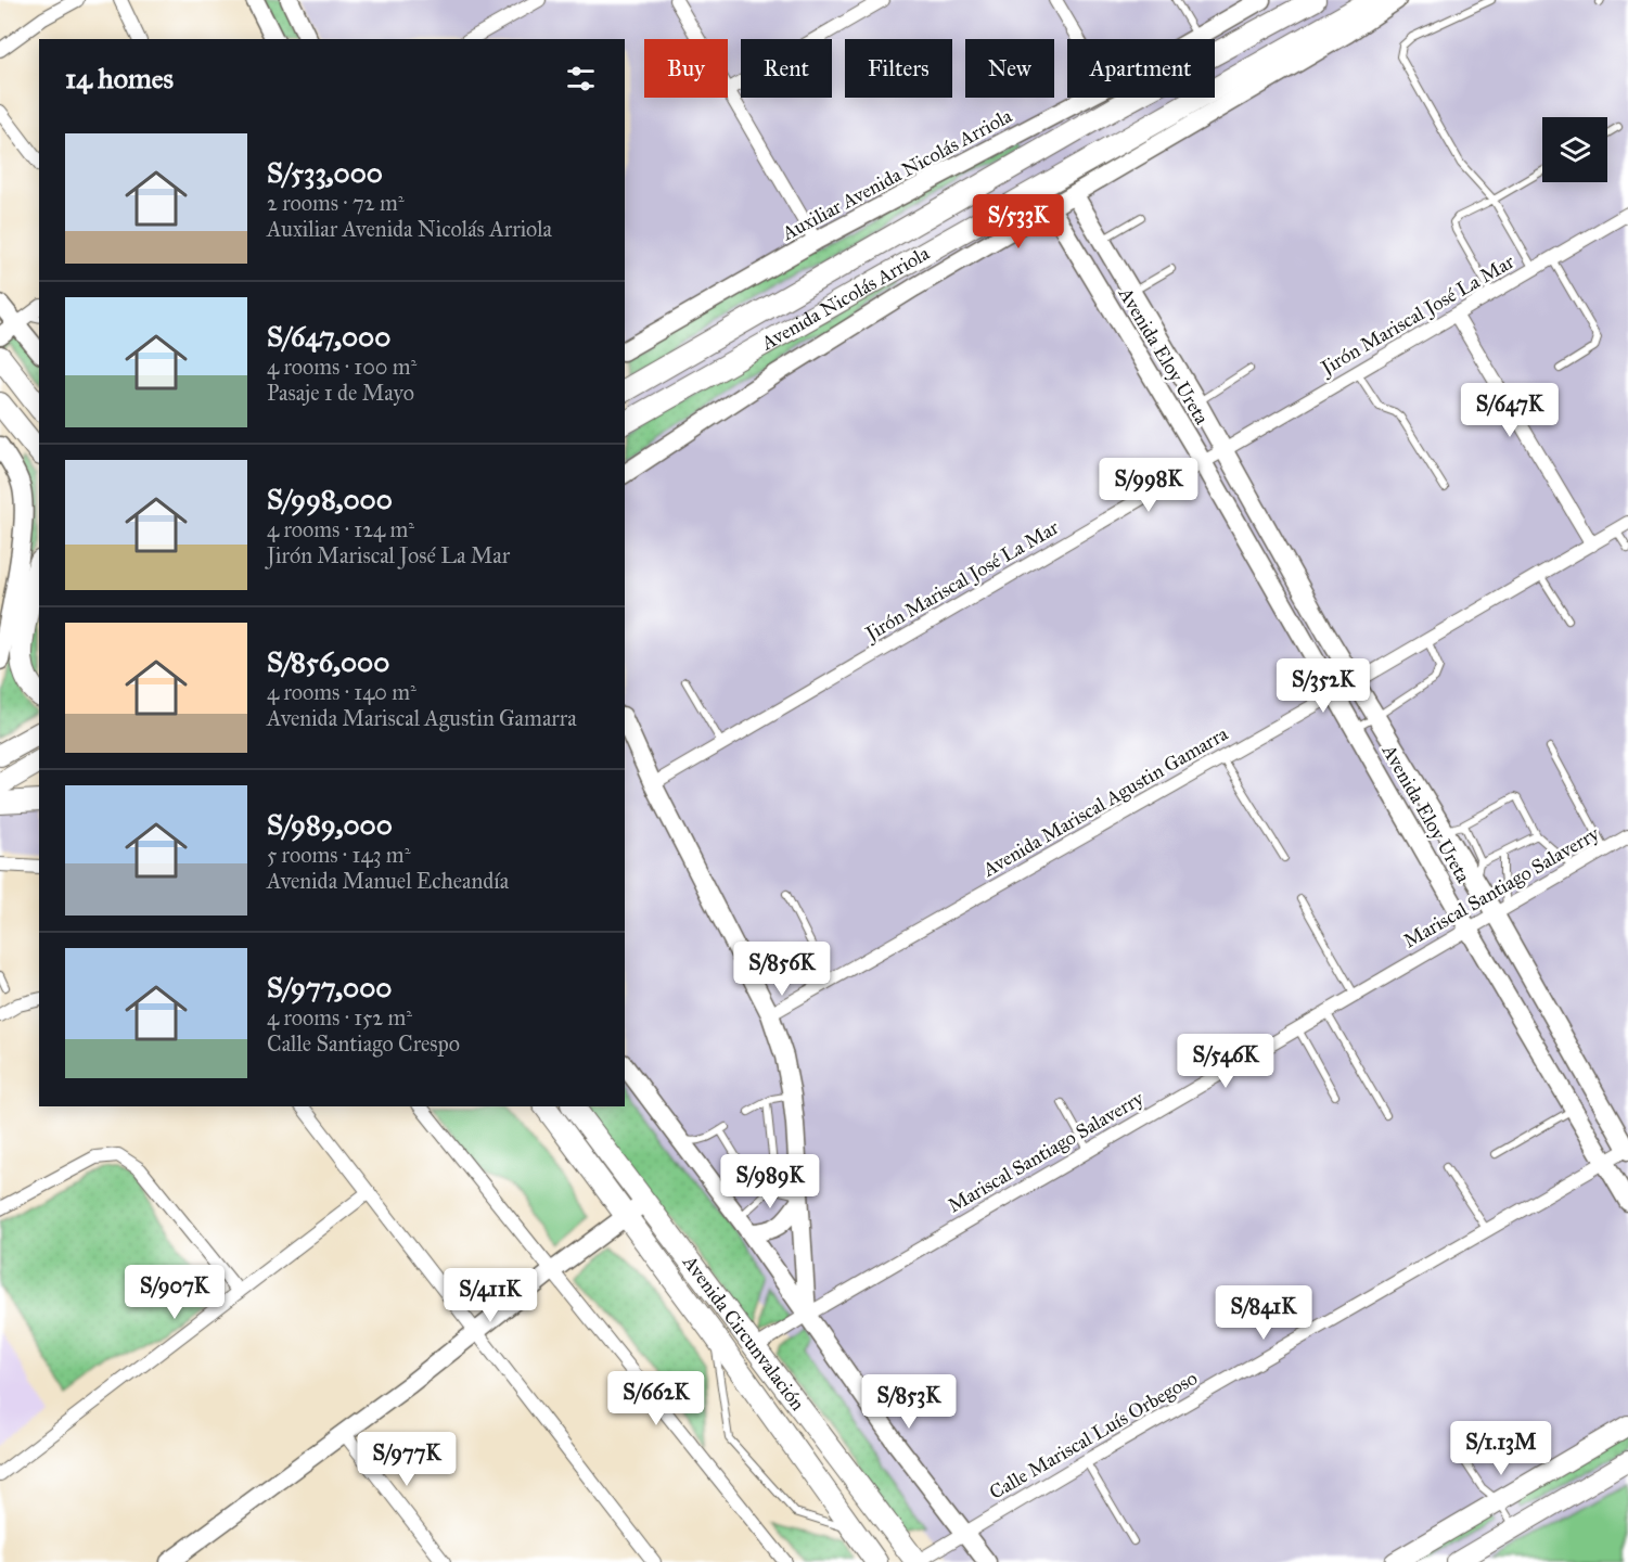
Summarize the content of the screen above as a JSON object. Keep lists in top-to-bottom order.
{
  "streets": {
    "main road": ["Avenida Nicolás Arriola", "Avenida Circunvalación"],
    "street": [
      "Auxiliar Avenida Nicolás Arriola",
      "Jirón Mariscal José La Mar",
      "Avenida Eloy Ureta",
      "Avenida Mariscal Agustin Gamarra",
      "Mariscal Santiago Salaverry",
      "Calle Mariscal Luís Orbegoso"
    ]
  },
  "crossings": [
    ["Jirón Mariscal José La Mar", "Avenida Eloy Ureta"],
    ["Avenida Eloy Ureta", "Avenida Mariscal Agustin Gamarra"],
    ["Avenida Eloy Ureta", "Mariscal Santiago Salaverry"],
    ["Avenida Eloy Ureta", "Calle Mariscal Luís Orbegoso"],
    ["Mariscal Santiago Salaverry", "Avenida Circunvalación"],
    ["Avenida Circunvalación", "Calle Mariscal Luís Orbegoso"]
  ],
  "page": {
    "chip": [
      "Buy",
      "Rent",
      "Filters",
      "New",
      "Apartment"
    ],
    "heading": "14 homes",
    "list": [
      {
        "name": "S/533,000",
        "note": "2 rooms · 72 m² · Auxiliar Avenida Nicolás Arriola"
      },
      {
        "name": "S/647,000",
        "note": "4 rooms · 100 m² · Pasaje 1 de Mayo"
      },
      {
        "name": "S/998,000",
        "note": "4 rooms · 124 m² · Jirón Mariscal José La Mar"
      },
      {
        "name": "S/856,000",
        "note": "4 rooms · 140 m² · Avenida Mariscal Agustin Gamarra"
      },
      {
        "name": "S/989,000",
        "note": "5 rooms · 143 m² · Avenida Manuel Echeandía"
      },
      {
        "name": "S/977,000",
        "note": "4 rooms · 152 m² · Calle Santiago Crespo"
      }
    ],
    "price": [
      "S/533K",
      "S/647K",
      "S/998K",
      "S/352K",
      "S/856K",
      "S/546K",
      "S/989K",
      "S/907K",
      "S/411K",
      "S/841K",
      "S/662K",
      "S/853K",
      "S/1.13M",
      "S/977K"
    ]
  }
}
